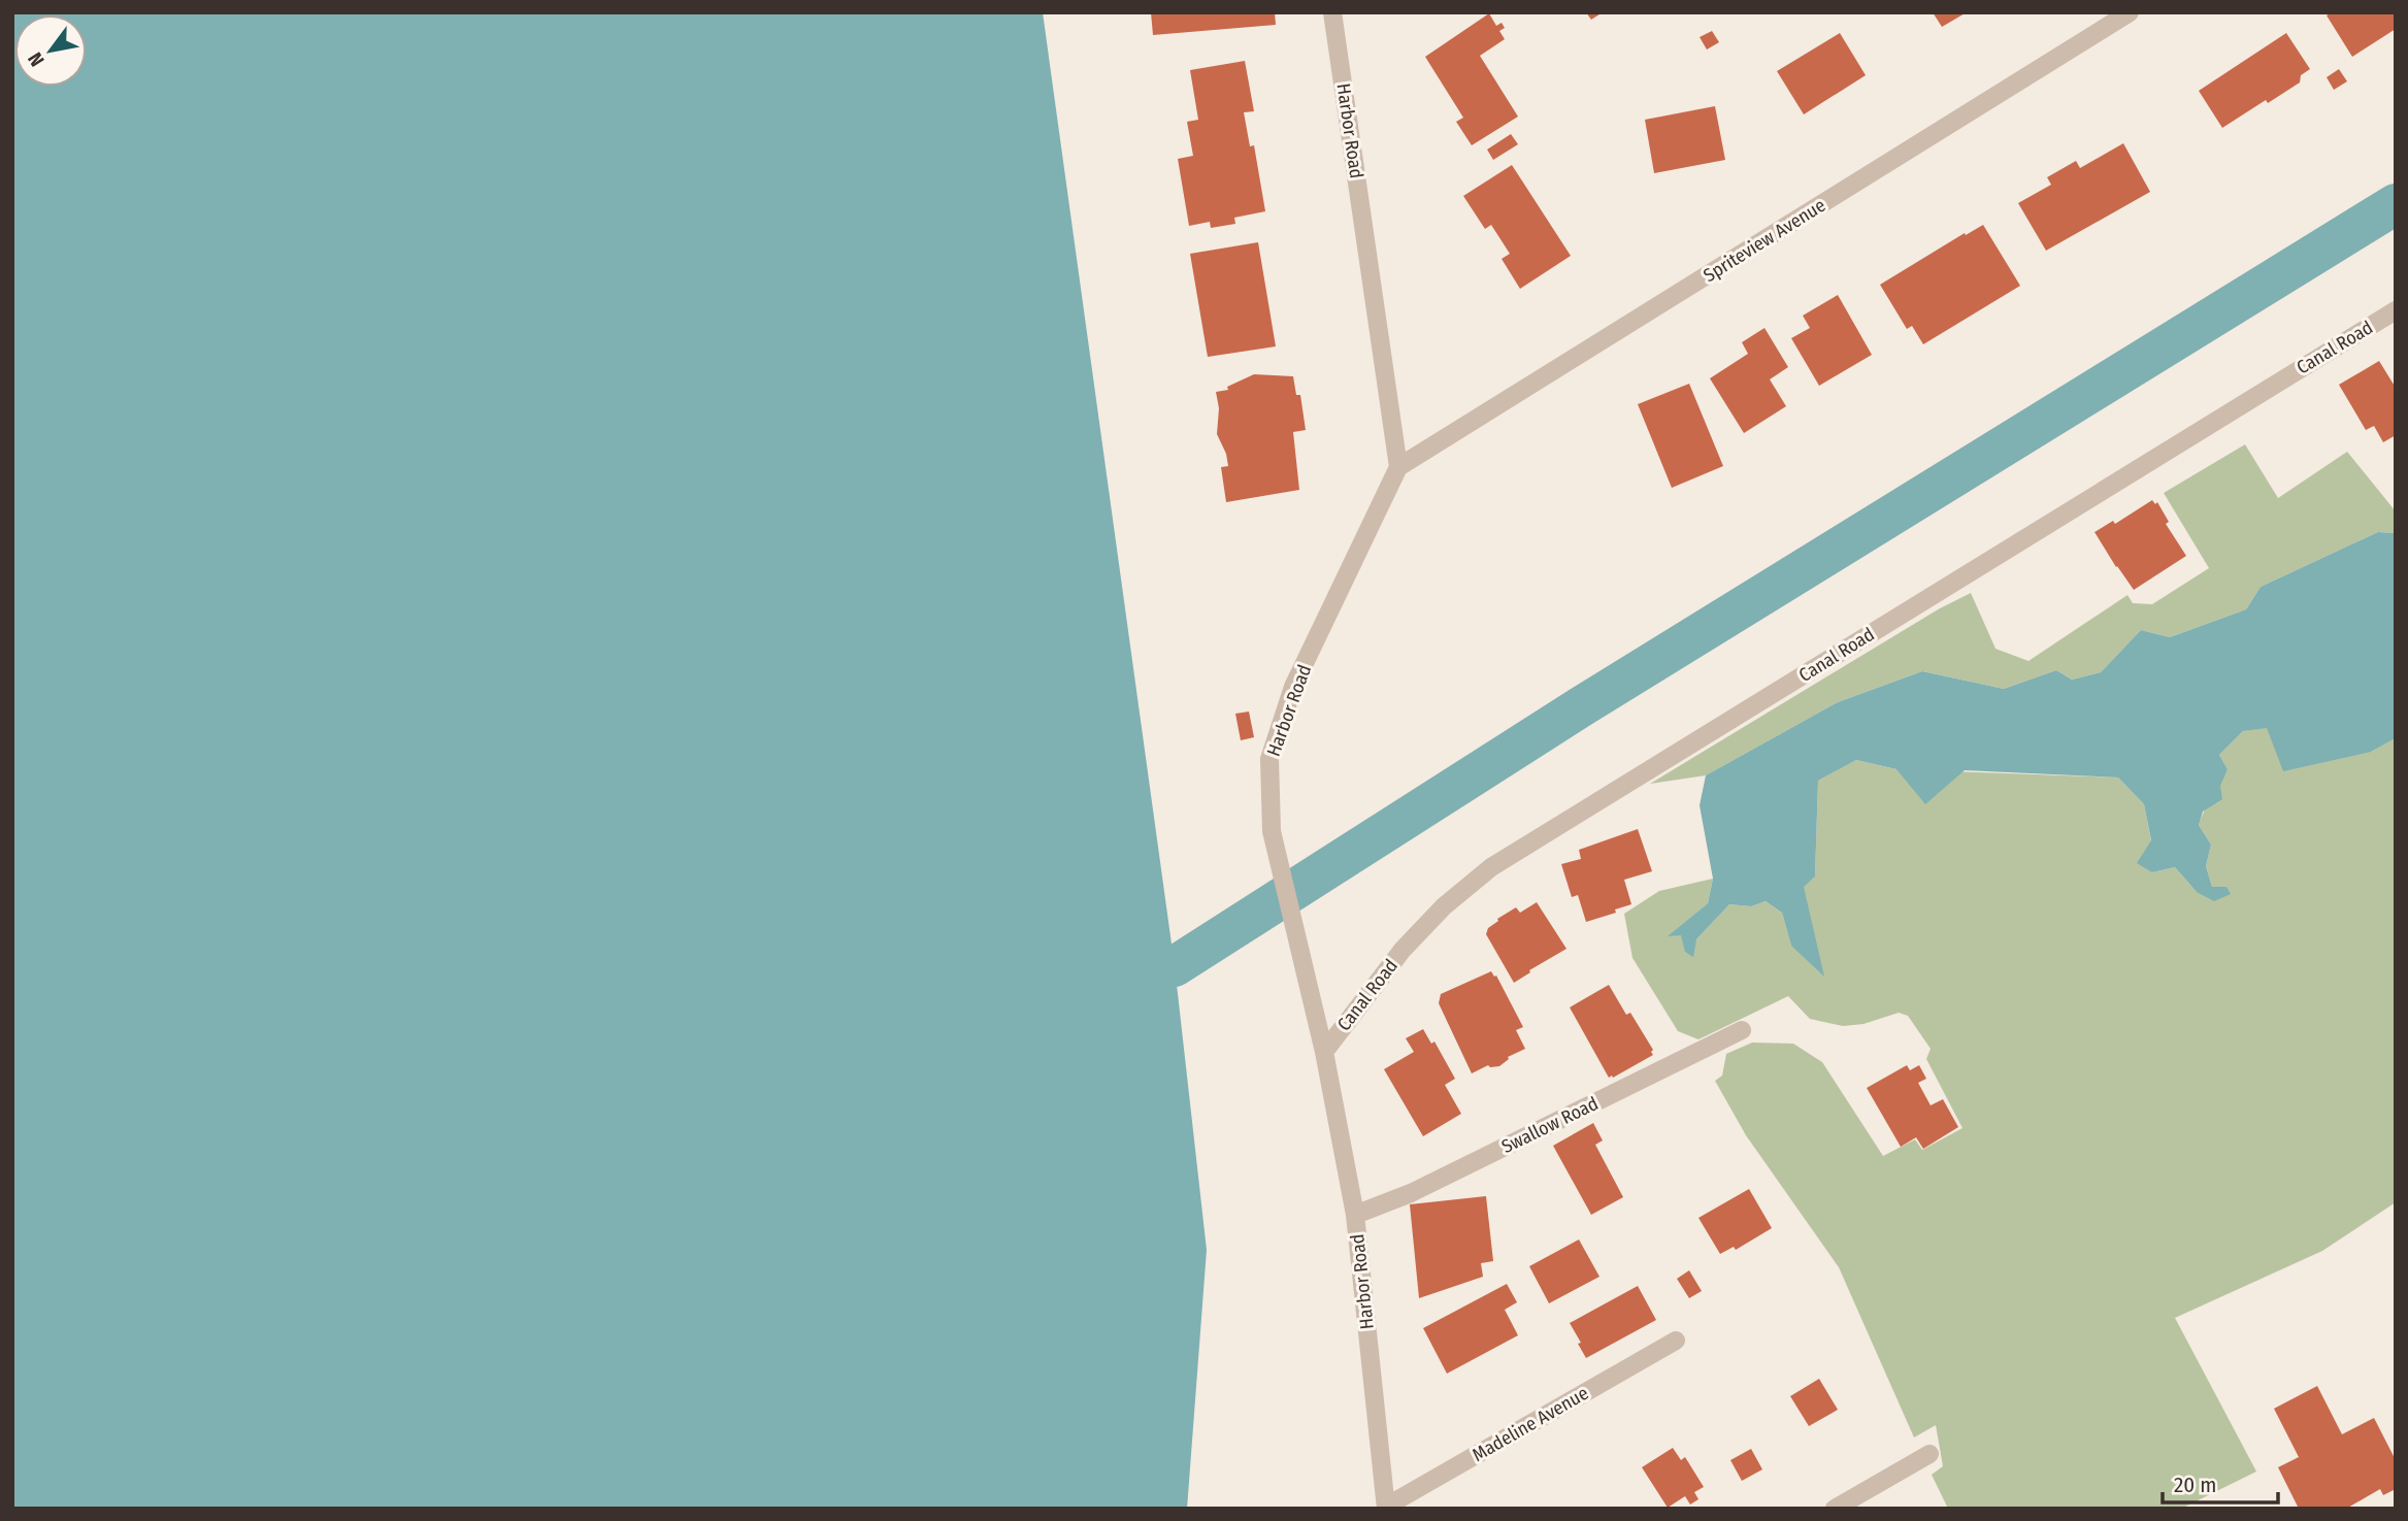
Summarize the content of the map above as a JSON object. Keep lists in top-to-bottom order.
{
  "streets": {
    "street": [
      "Harbor Road",
      "Spriteview Avenue",
      "Canal Road",
      "Swallow Road",
      "Madeline Avenue"
    ]
  },
  "crossings": [
    ["Harbor Road", "Spriteview Avenue"],
    ["Harbor Road", "Canal Road"],
    ["Harbor Road", "Swallow Road"],
    ["Harbor Road", "Madeline Avenue"]
  ],
  "scale_bar": "20 m",
  "north": "bottom left"
}
